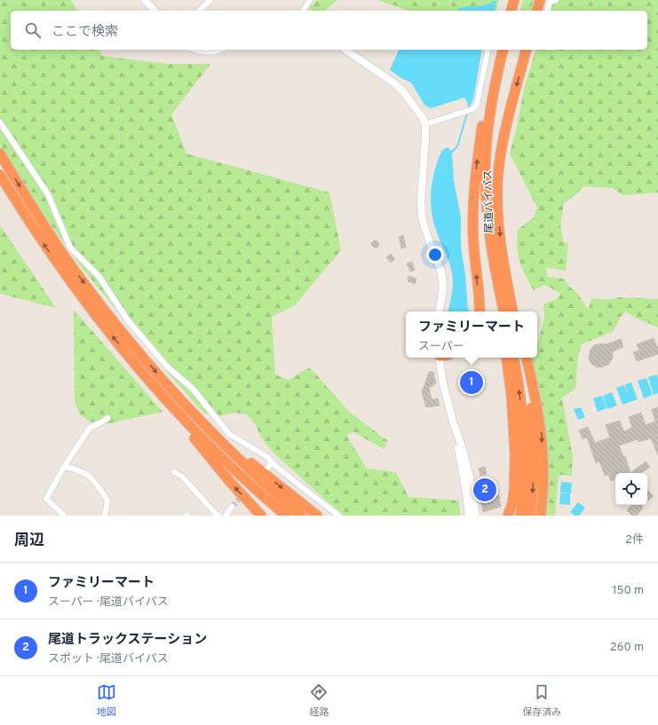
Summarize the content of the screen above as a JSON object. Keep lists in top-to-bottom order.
{
  "streets": {
    "highway": ["尾道バイパス"]
  },
  "page": {
    "search": "ここで検索",
    "popup": ["ファミリーマート", "スーパー"],
    "pins": ["1", "2"],
    "heading": ["周辺", "2件"],
    "list": [
      {
        "mark": "1",
        "name": "ファミリーマート",
        "note": "スーパー · 尾道バイパス",
        "value": "150 m"
      },
      {
        "mark": "2",
        "name": "尾道トラックステーション",
        "note": "スポット · 尾道バイパス",
        "value": "260 m"
      }
    ],
    "nav": ["地図", "経路", "保存済み"]
  }
}
